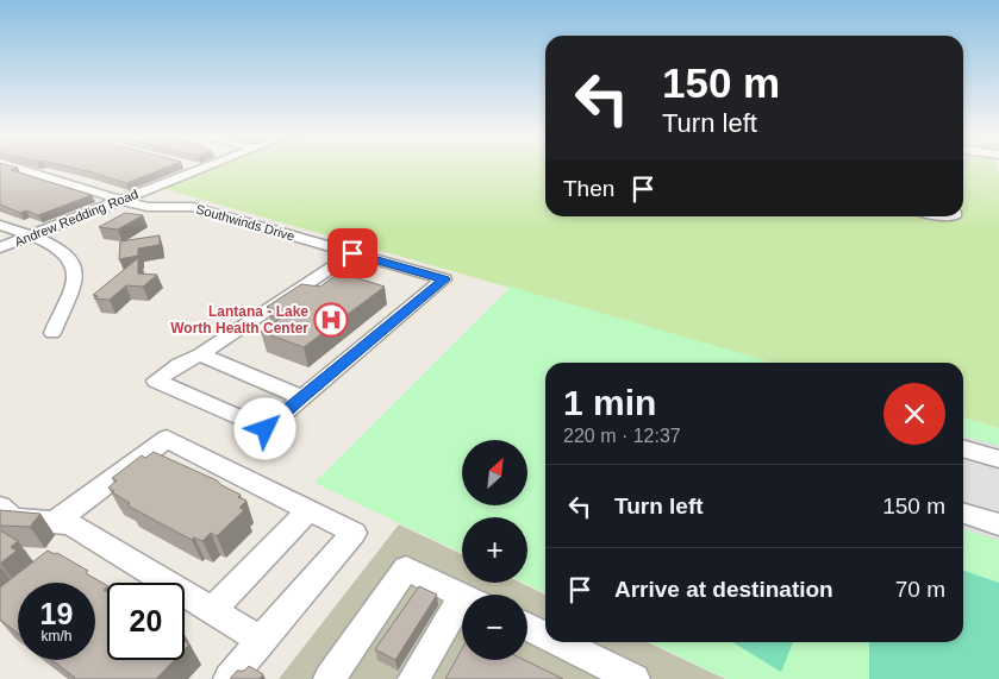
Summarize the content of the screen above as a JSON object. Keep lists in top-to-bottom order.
{
  "streets": {
    "street": ["Andrew Redding Road", "Southwinds Drive"]
  },
  "crossings": [
    ["Andrew Redding Road", "Southwinds Drive"]
  ],
  "places": {
    "hospital": ["Lantana - Lake Worth Health Center"]
  },
  "north": "top right",
  "page": {
    "turn": ["150 m", "Turn left"],
    "then": "Then",
    "heading": ["1 min", "220 m · 12:37"],
    "map_buttons": ["+", "−"],
    "list": [
      {
        "name": "Turn left",
        "value": "150 m"
      },
      {
        "name": "Arrive at destination",
        "value": "70 m"
      }
    ],
    "speed": "19 km/h",
    "limit": "20"
  }
}
